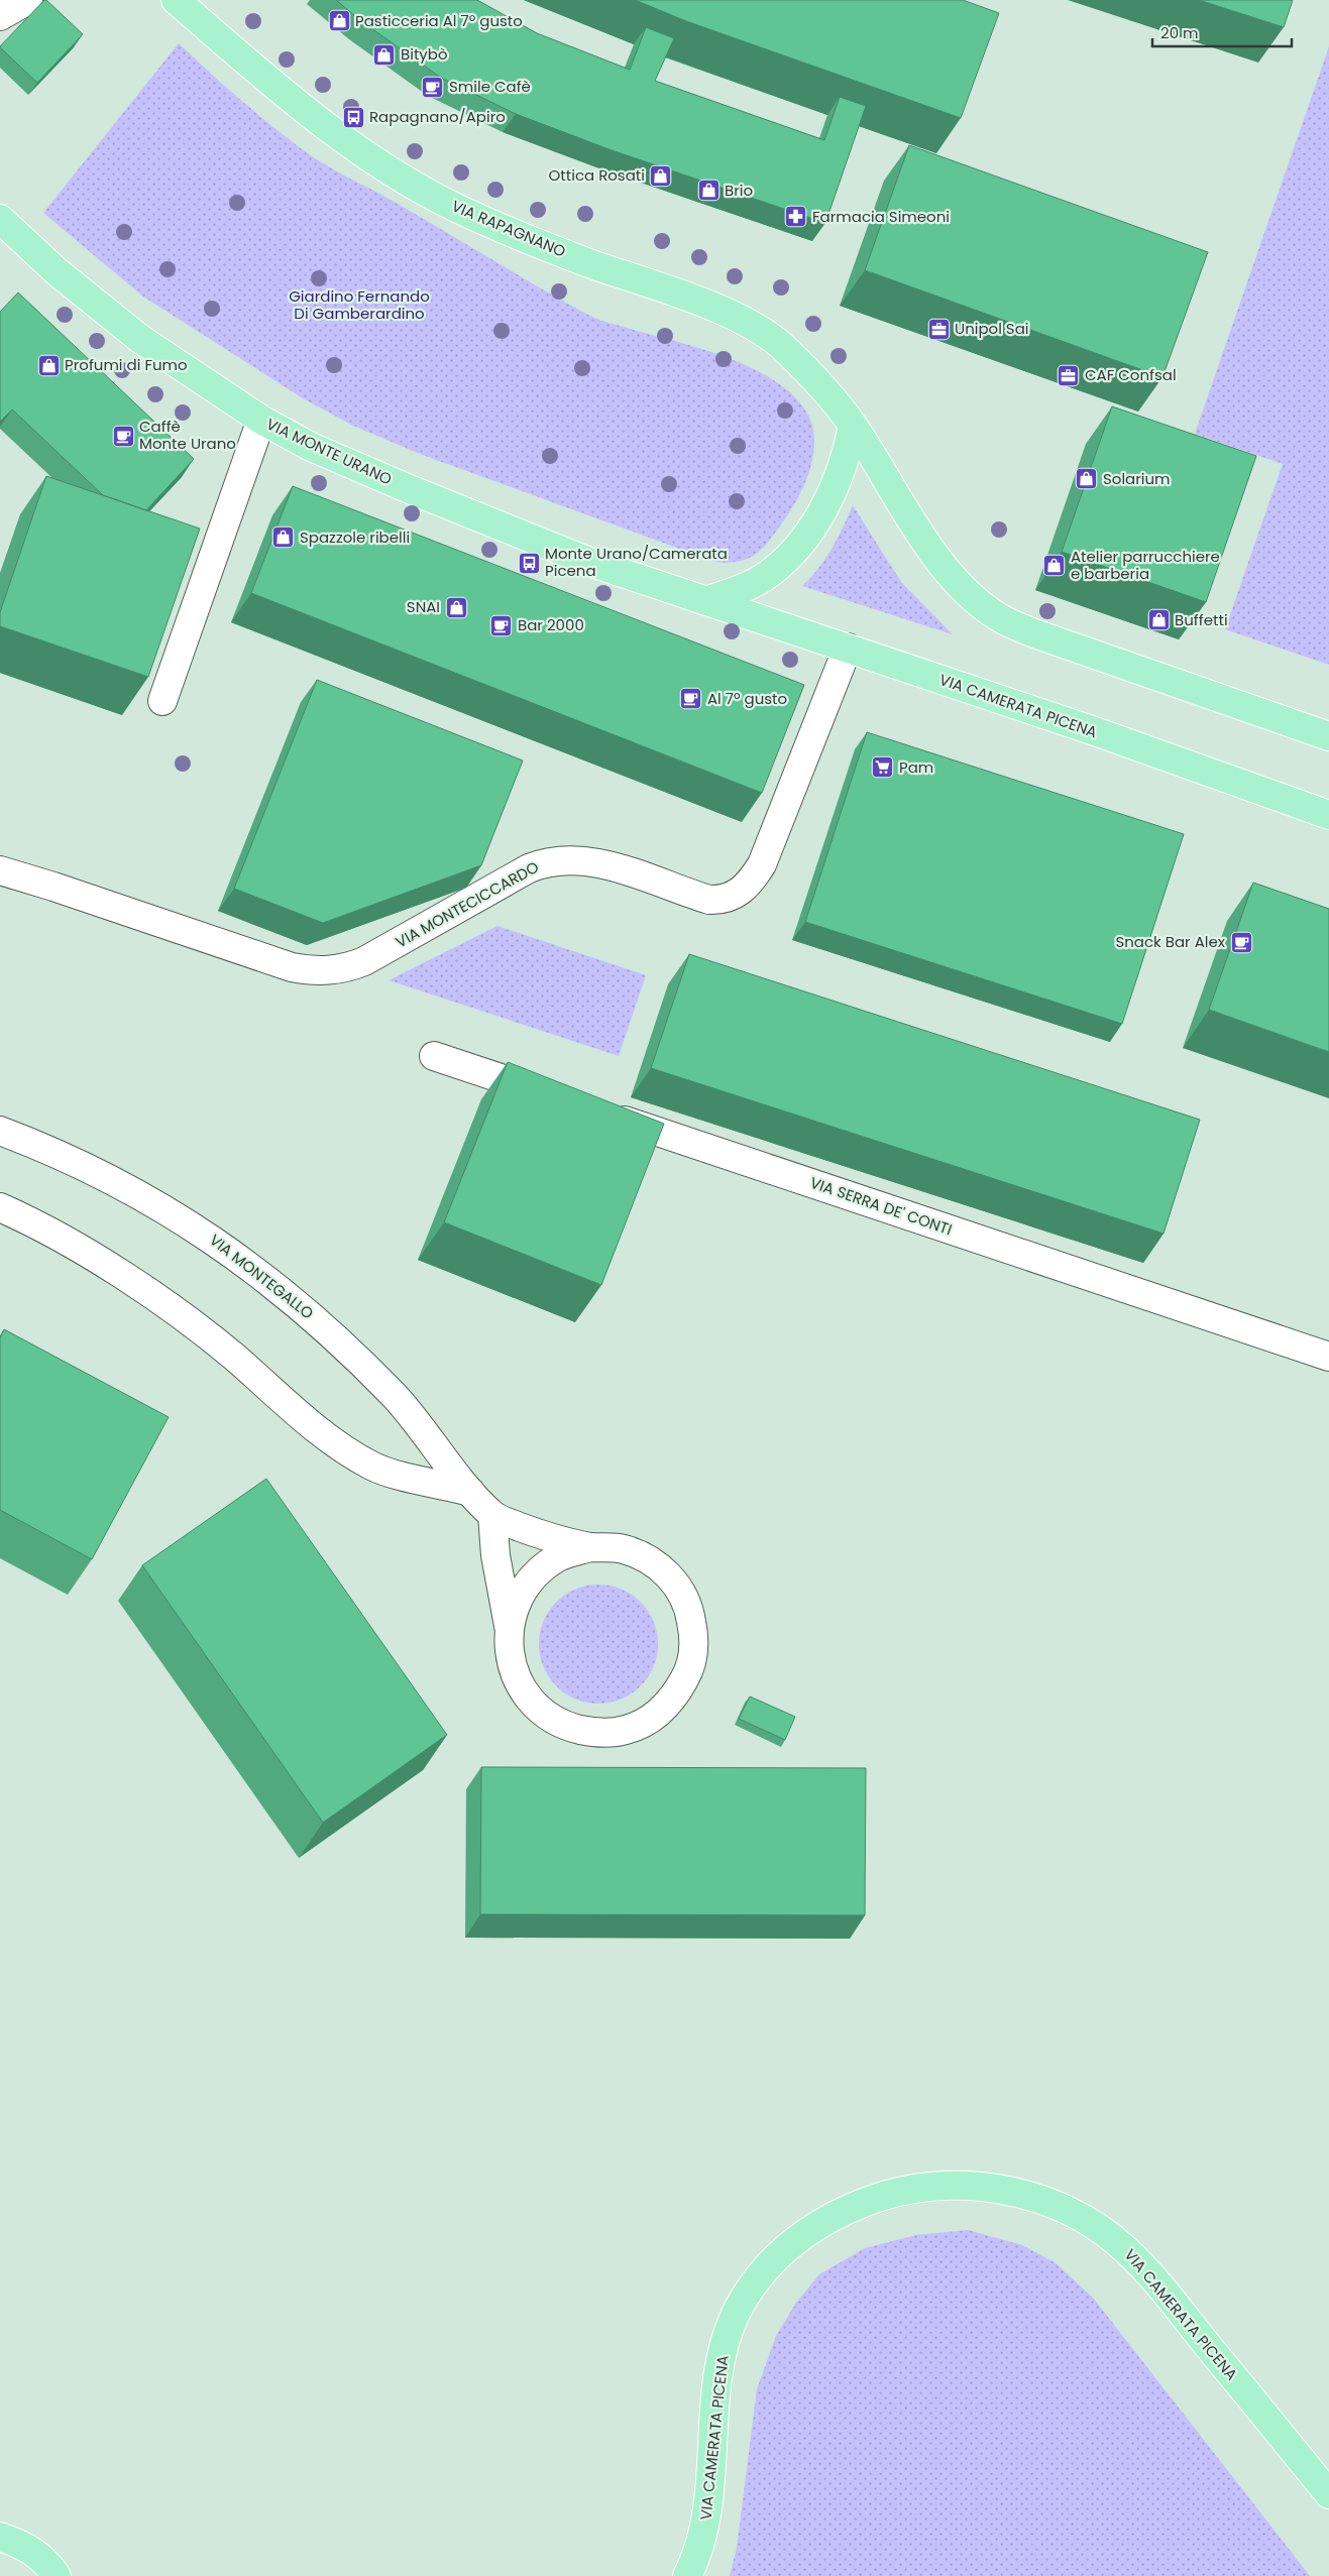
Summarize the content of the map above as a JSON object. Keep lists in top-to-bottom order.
{
  "streets": {
    "main road": ["VIA RAPAGNANO", "VIA MONTE URANO", "VIA CAMERATA PICENA"],
    "street": ["VIA MONTECICCARDO", "VIA SERRA DE' CONTI", "VIA MONTEGALLO"]
  },
  "crossings": [
    ["VIA MONTE URANO", "VIA CAMERATA PICENA"],
    ["VIA CAMERATA PICENA", "VIA MONTECICCARDO"]
  ],
  "parks": ["Giardino Fernando Di Gamberardino"],
  "places": {
    "shop": [
      "Pasticceria Al 7º gusto",
      "Bitybò",
      "Ottica Rosati",
      "Brio",
      "Profumi di Fumo",
      "Solarium",
      "Spazzole ribelli",
      "Atelier parrucchiere e barberia",
      "SNAI",
      "Buffetti"
    ],
    "cafe": [
      "Smile Cafè",
      "Caffè Monte Urano",
      "Bar 2000",
      "Al 7º gusto",
      "Snack Bar Alex"
    ],
    "bus stop": ["Rapagnano/Apiro", "Monte Urano/Camerata Picena"],
    "pharmacy": ["Farmacia Simeoni"],
    "office": ["Unipol Sai", "CAF Confsal"],
    "supermarket": ["Pam"]
  },
  "scale_bar": "20 m"
}
